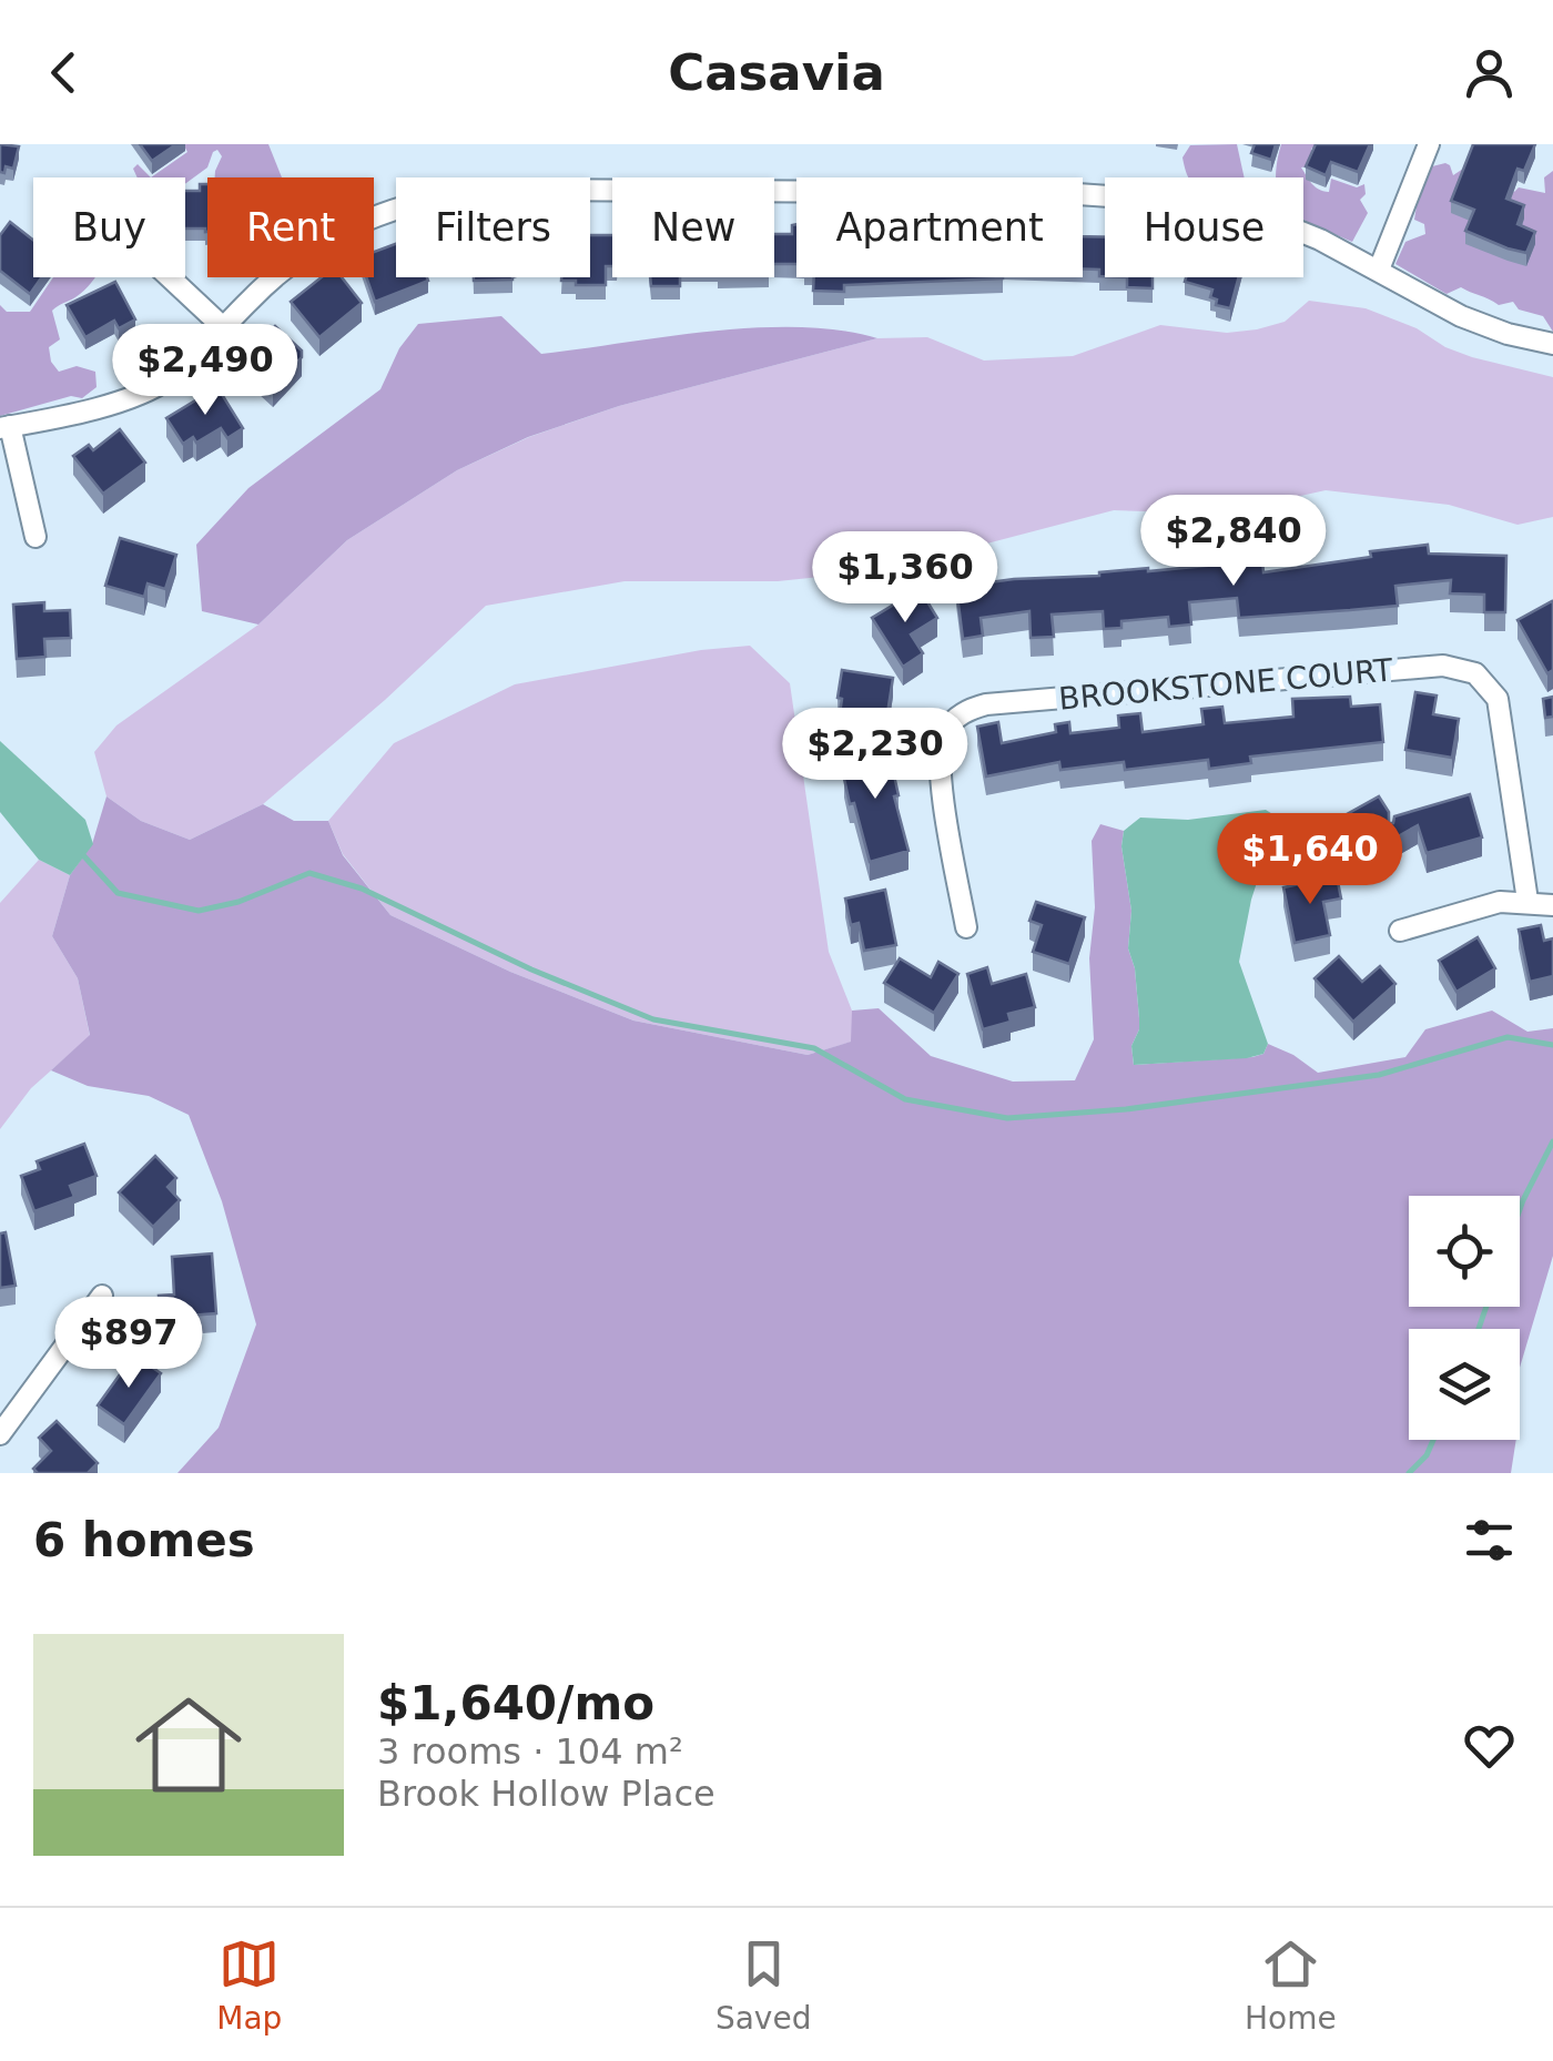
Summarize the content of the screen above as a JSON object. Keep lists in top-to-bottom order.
{
  "streets": {
    "street": ["BROOKSTONE COURT"]
  },
  "page": {
    "header": "Casavia",
    "chip": [
      "Buy",
      "Rent",
      "Filters",
      "New",
      "Apartment",
      "House"
    ],
    "price": [
      "$2,490",
      "$2,840",
      "$1,360",
      "$2,230",
      "$1,640",
      "$897"
    ],
    "heading": "6 homes",
    "list": [
      {
        "name": "$1,640/mo",
        "note": "3 rooms · 104 m² · Brook Hollow Place"
      }
    ],
    "tabs": ["Map", "Saved", "Home"]
  }
}
